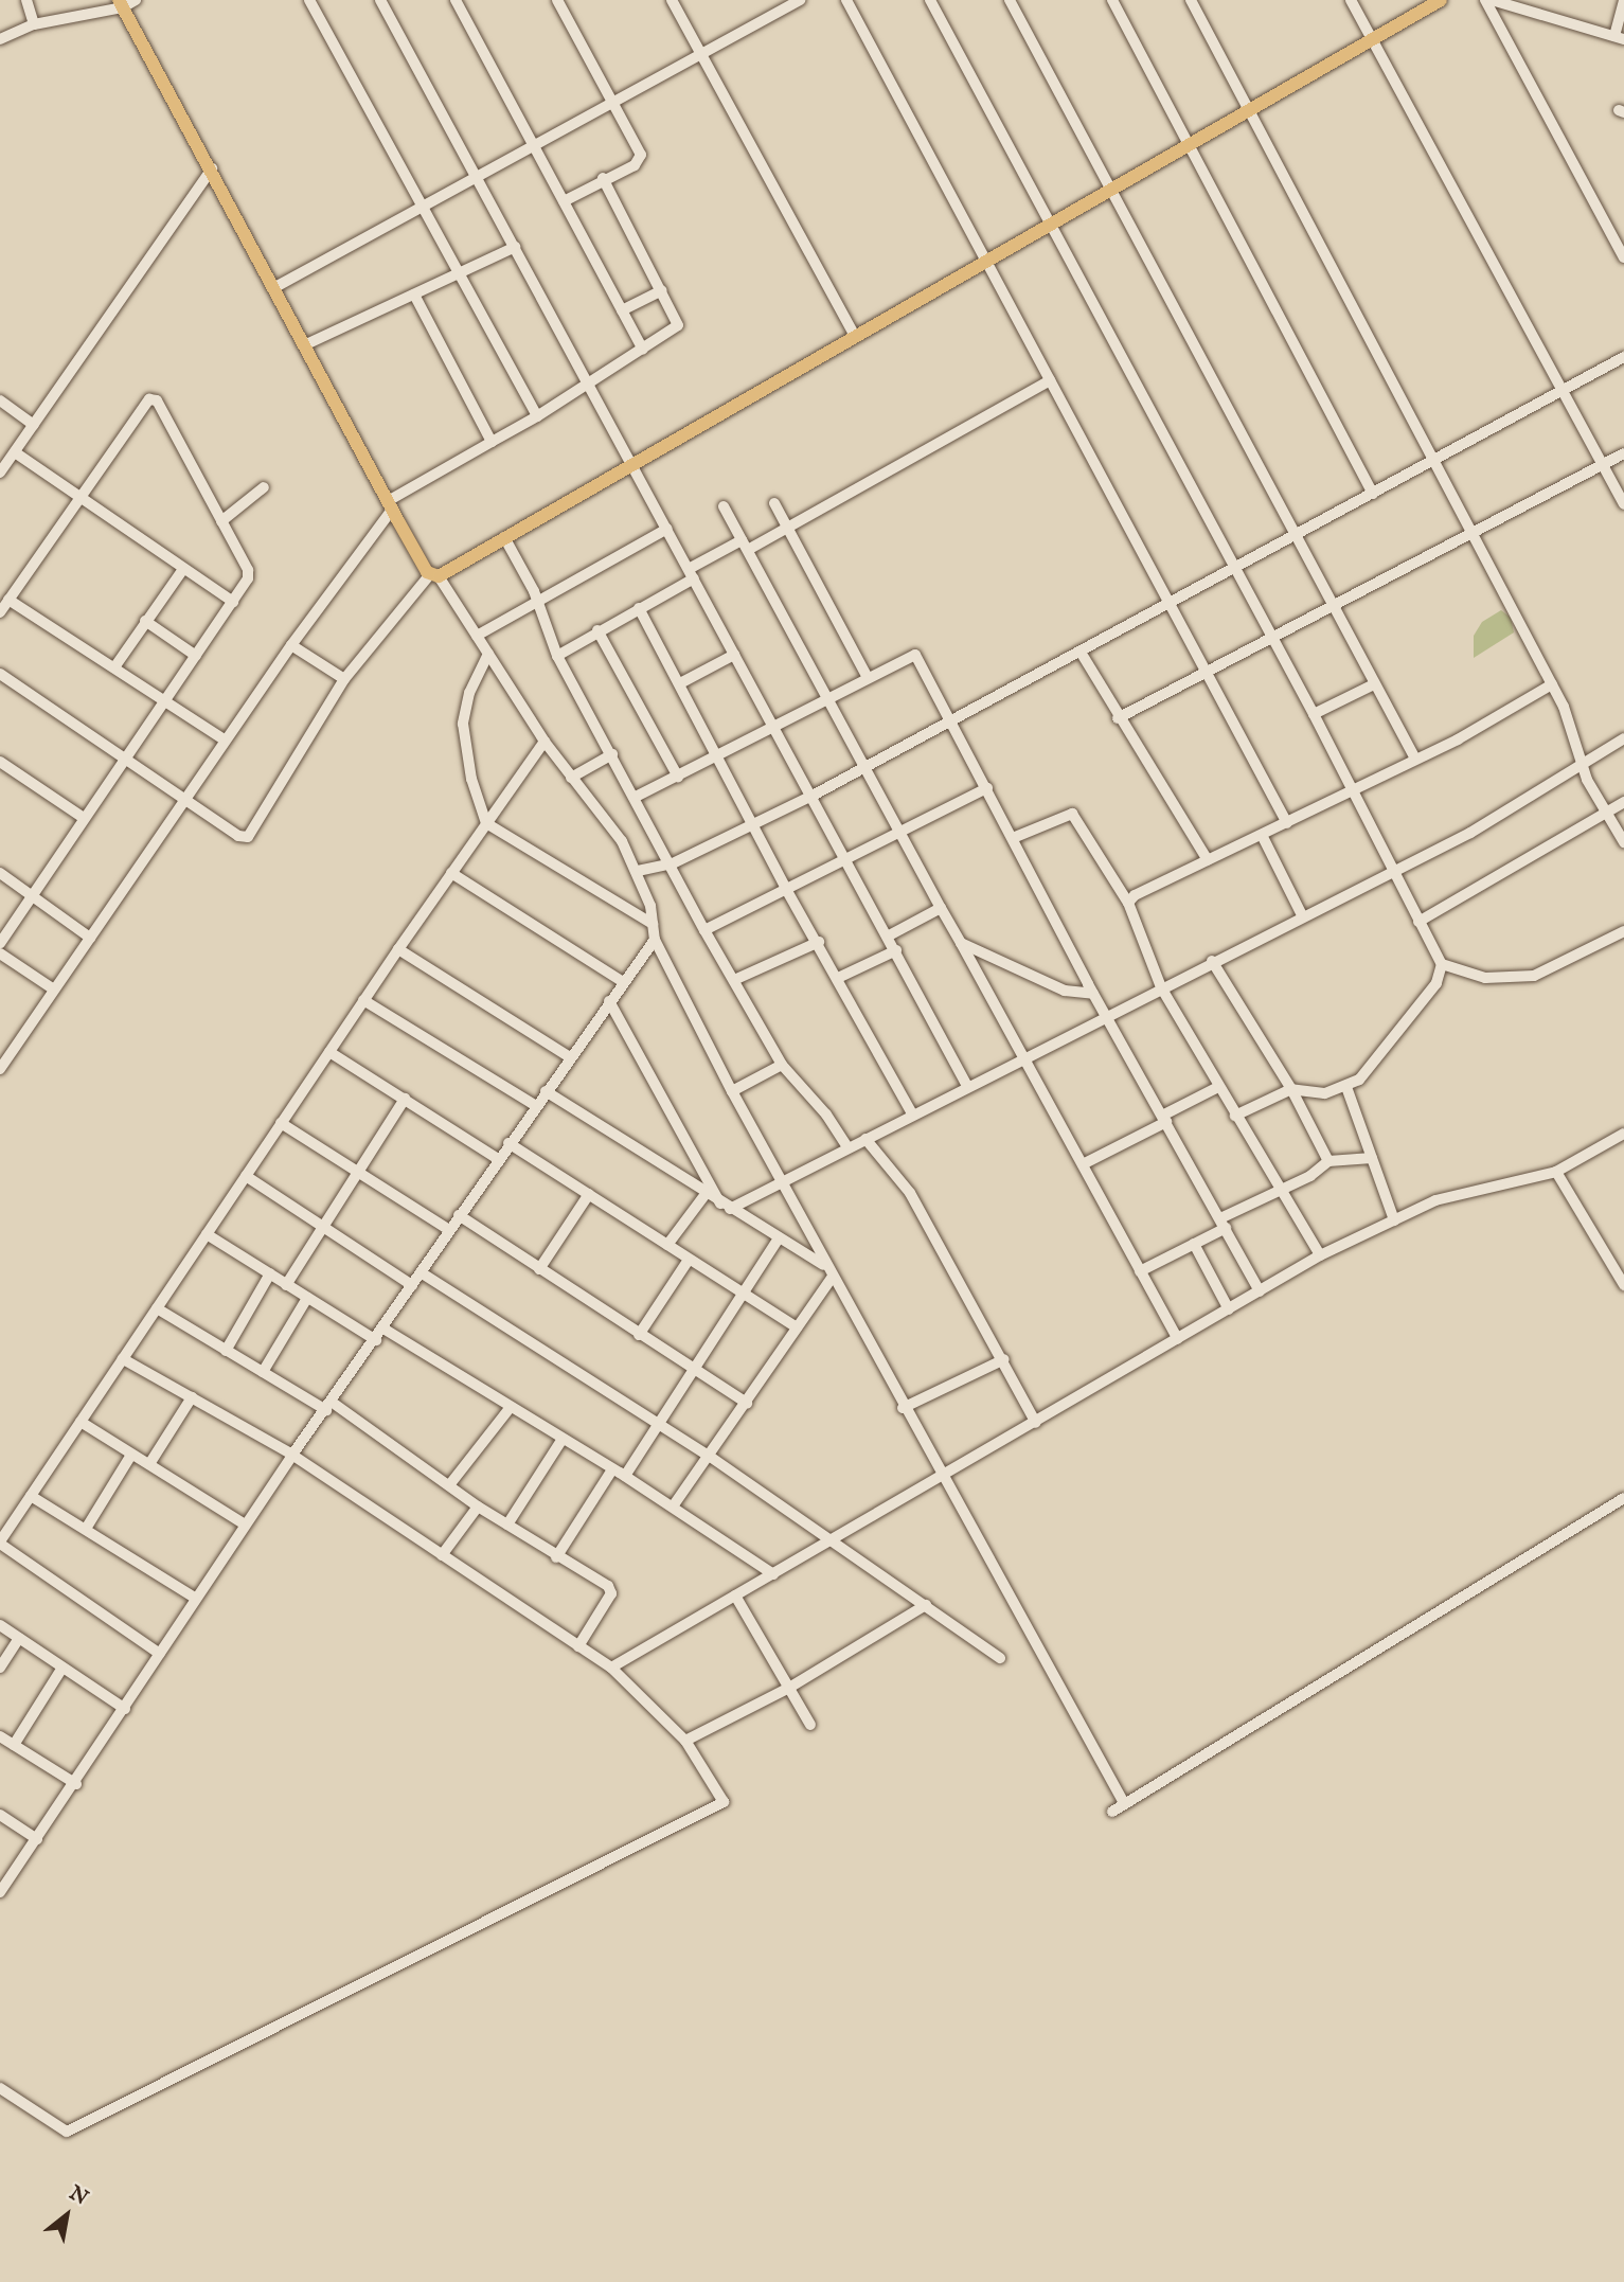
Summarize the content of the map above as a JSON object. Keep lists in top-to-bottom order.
{
  "north": "top right"
}
